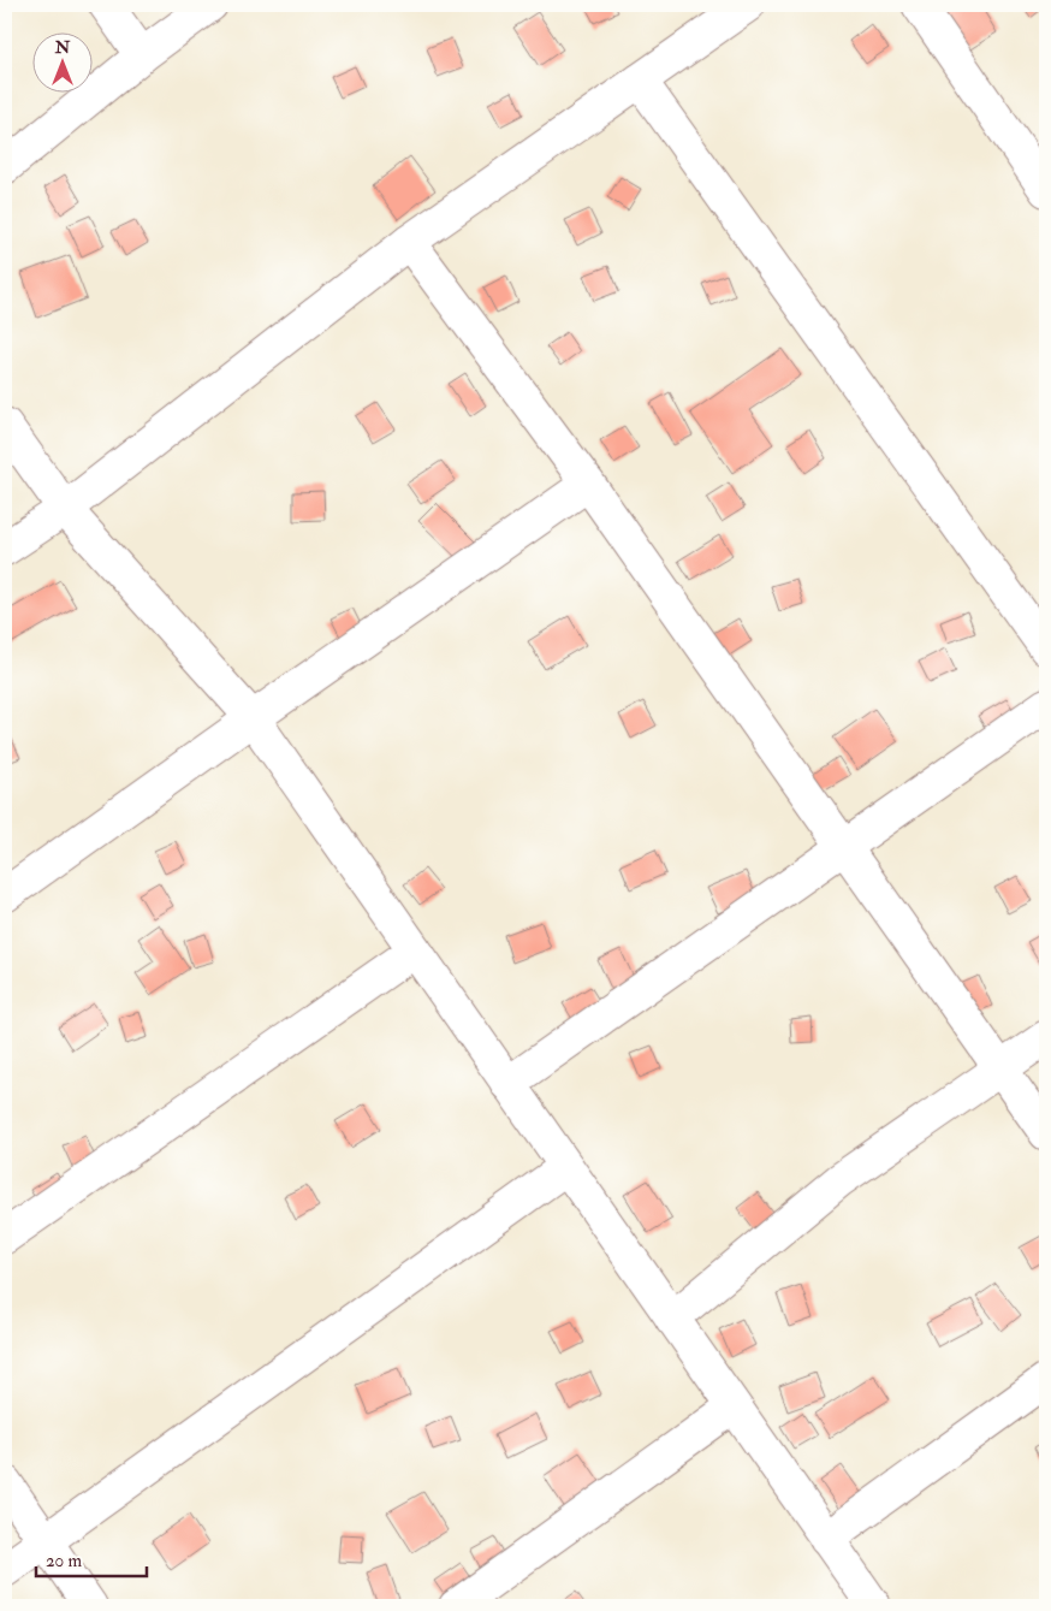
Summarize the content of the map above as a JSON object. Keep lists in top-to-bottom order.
{
  "scale_bar": "20 m",
  "north": "top"
}
